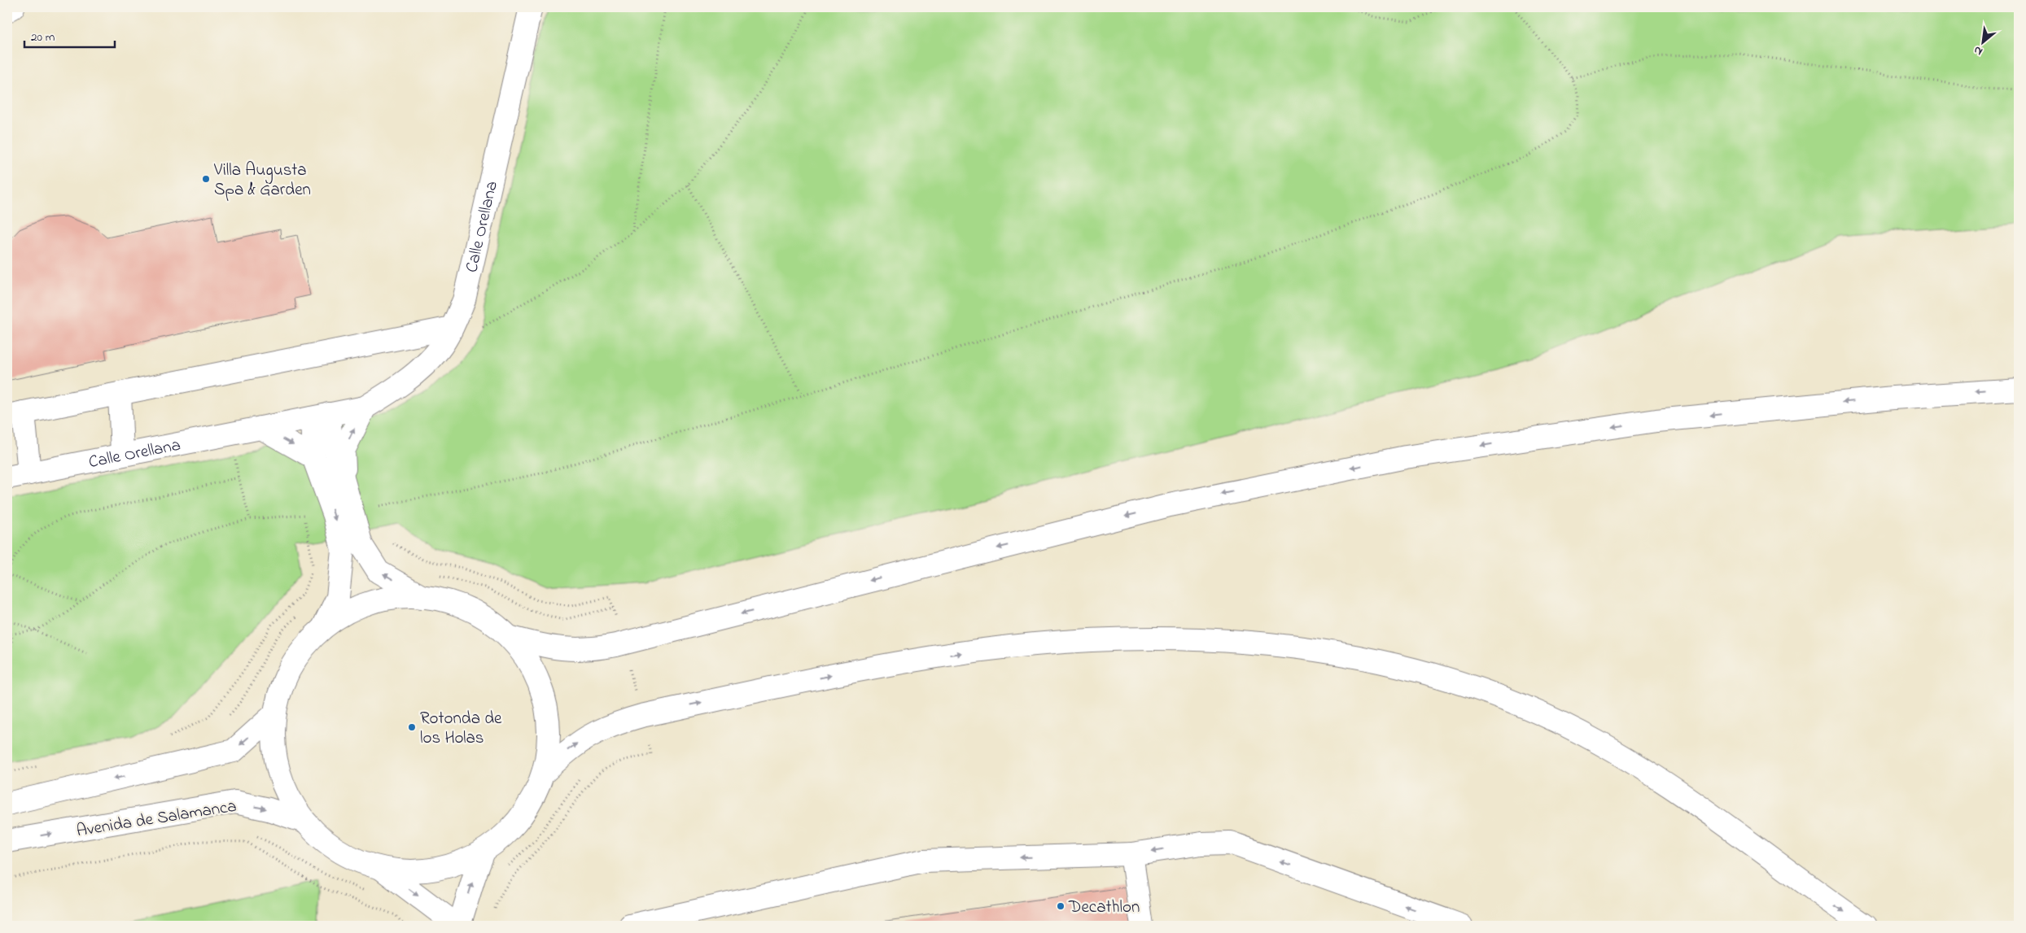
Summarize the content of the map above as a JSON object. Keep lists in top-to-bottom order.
{
  "streets": {
    "main road": ["Calle Orellana", "Avenida de Salamanca"]
  },
  "places": ["Villa Augusta Spa & Garden", "Rotonda de los Holas", "Decathlon"],
  "scale_bar": "20 m",
  "north": "bottom left"
}
